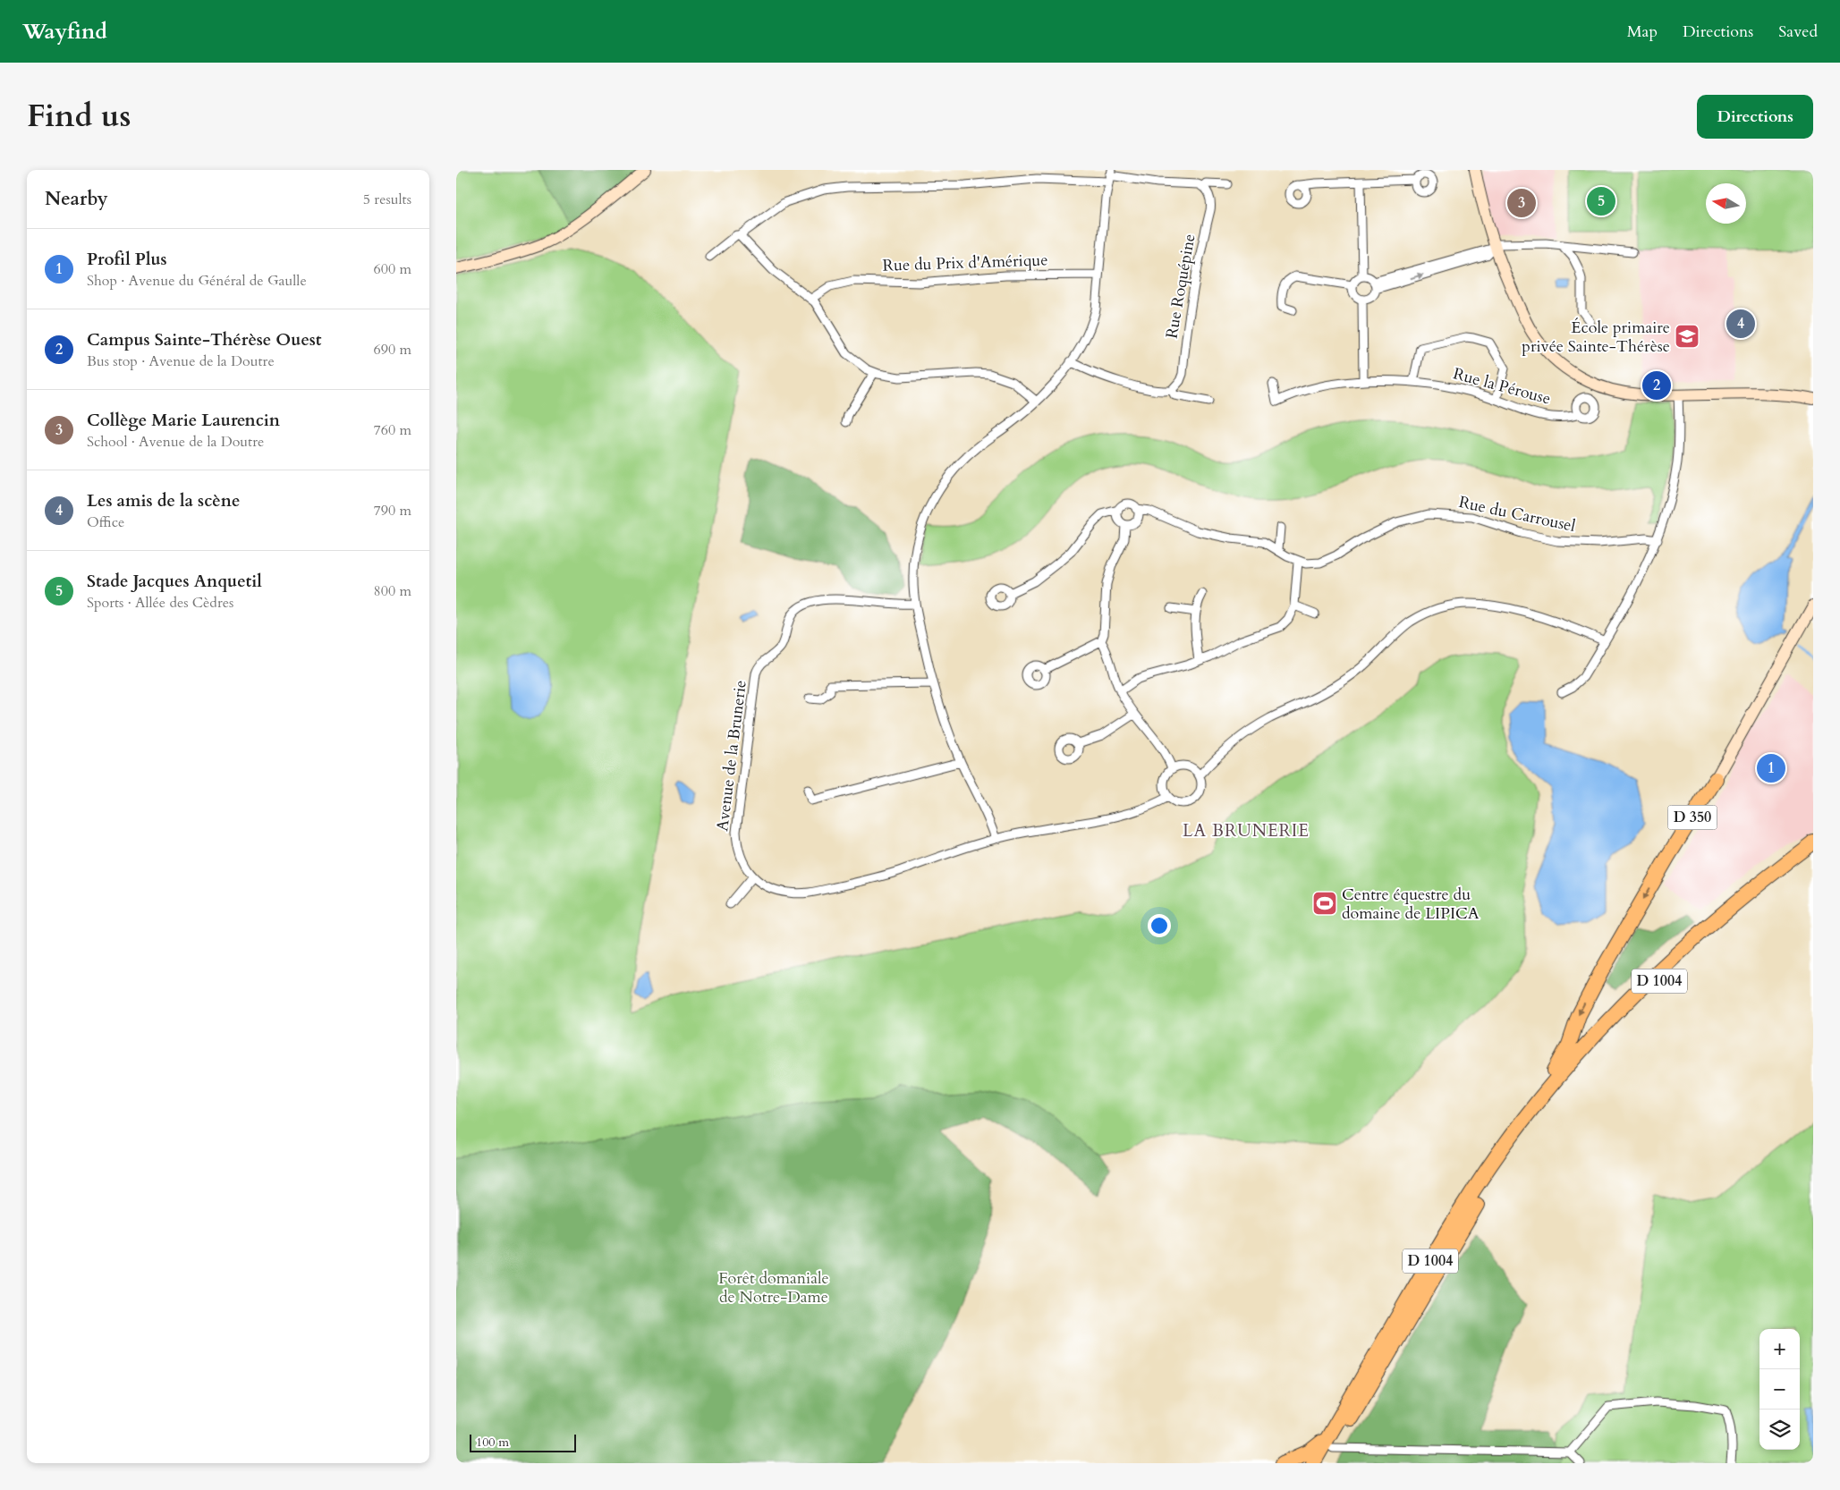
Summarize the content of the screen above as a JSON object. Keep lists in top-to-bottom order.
{
  "streets": {
    "highway": ["D 350", "D 1004"],
    "street": [
      "Rue du Prix d'Amérique",
      "Rue Roquépine",
      "Rue la Pérouse",
      "Rue du Carrousel",
      "Avenue de la Brunerie"
    ]
  },
  "crossings": [
    ["D 350", "D 1004"]
  ],
  "districts": ["LA BRUNERIE"],
  "parks": ["Forêt domaniale de Notre-Dame"],
  "places": {
    "school or university": ["École primaire privée Sainte-Thérèse"],
    "sports": ["Centre équestre du domaine de LIPICA"]
  },
  "scale_bar": "100 m",
  "north": "left",
  "page": {
    "header": "Wayfind",
    "nav": ["Map", "Directions", "Saved"],
    "title": "Find us",
    "buttons": "Directions",
    "heading": ["Nearby", "5 results"],
    "pins": [
      "5",
      "3",
      "4",
      "2",
      "1"
    ],
    "list": [
      {
        "mark": "1",
        "name": "Profil Plus",
        "note": "Shop · Avenue du Général de Gaulle",
        "value": "600 m"
      },
      {
        "mark": "2",
        "name": "Campus Sainte-Thérèse Ouest",
        "note": "Bus stop · Avenue de la Doutre",
        "value": "690 m"
      },
      {
        "mark": "3",
        "name": "Collège Marie Laurencin",
        "note": "School · Avenue de la Doutre",
        "value": "760 m"
      },
      {
        "mark": "4",
        "name": "Les amis de la scène",
        "note": "Office",
        "value": "790 m"
      },
      {
        "mark": "5",
        "name": "Stade Jacques Anquetil",
        "note": "Sports · Allée des Cèdres",
        "value": "800 m"
      }
    ],
    "map_buttons": ["+", "−"],
    "scale": "100 m"
  }
}
